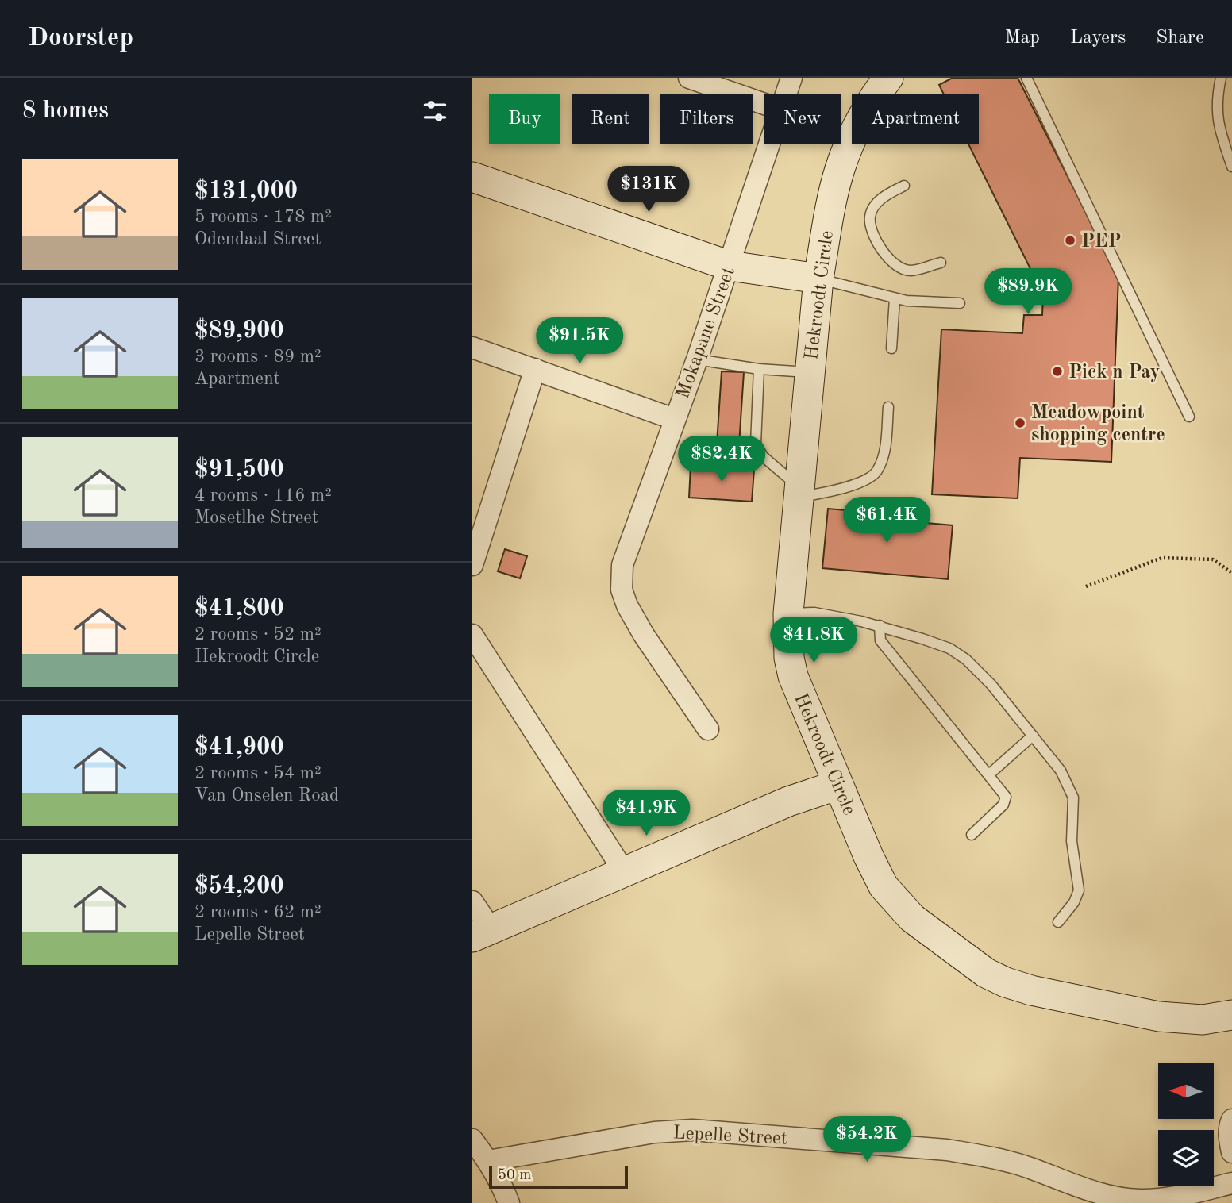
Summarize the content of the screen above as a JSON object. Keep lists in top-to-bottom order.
{
  "streets": {
    "street": ["Hekroodt Circle", "Mokapane Street", "Lepelle Street"]
  },
  "places": ["PEP", "Pick n Pay", "Meadowpoint shopping centre"],
  "scale_bar": "50 m",
  "north": "left",
  "page": {
    "header": "Doorstep",
    "nav": ["Map", "Layers", "Share"],
    "heading": "8 homes",
    "chip": [
      "Buy",
      "Rent",
      "Filters",
      "New",
      "Apartment"
    ],
    "list": [
      {
        "name": "$131,000",
        "note": "5 rooms · 178 m² · Odendaal Street"
      },
      {
        "name": "$89,900",
        "note": "3 rooms · 89 m² · Apartment"
      },
      {
        "name": "$91,500",
        "note": "4 rooms · 116 m² · Mosetlhe Street"
      },
      {
        "name": "$41,800",
        "note": "2 rooms · 52 m² · Hekroodt Circle"
      },
      {
        "name": "$41,900",
        "note": "2 rooms · 54 m² · Van Onselen Road"
      },
      {
        "name": "$54,200",
        "note": "2 rooms · 62 m² · Lepelle Street"
      }
    ],
    "price": [
      "$131K",
      "$89.9K",
      "$91.5K",
      "$82.4K",
      "$61.4K",
      "$41.8K",
      "$41.9K",
      "$54.2K"
    ],
    "scale": "50 m"
  }
}
